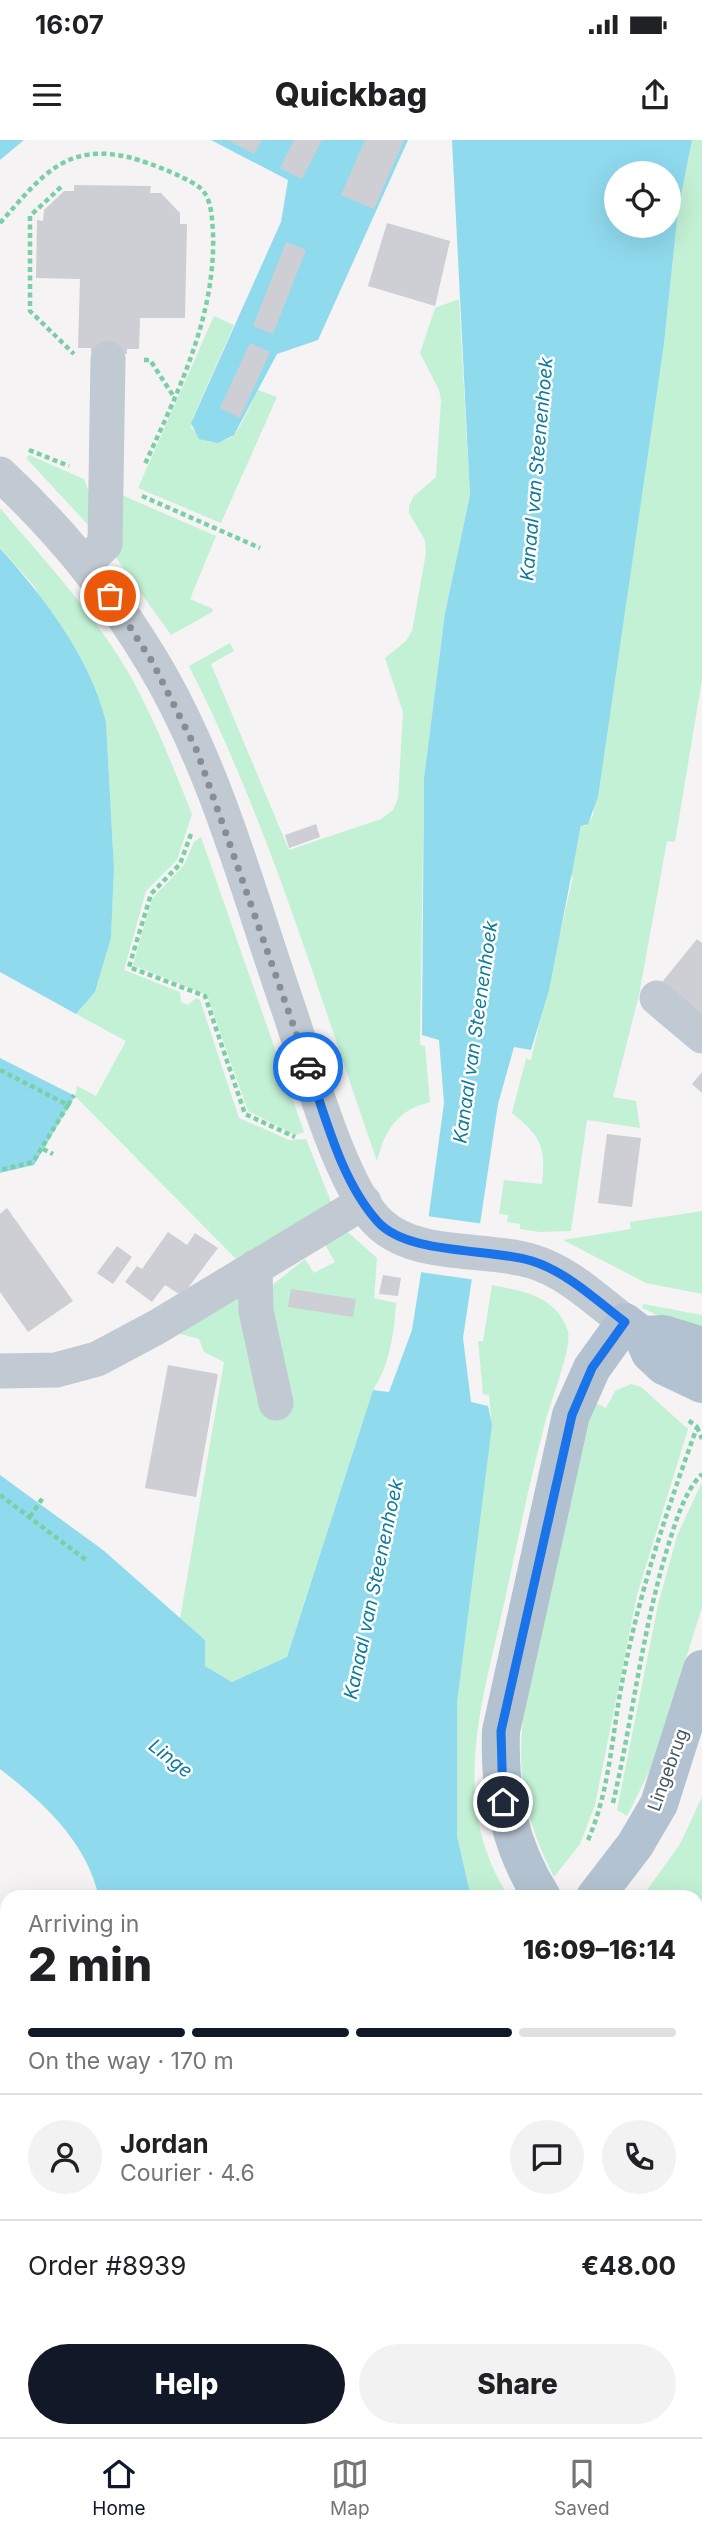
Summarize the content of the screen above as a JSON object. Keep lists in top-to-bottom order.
{
  "streets": {
    "main road": ["Lingebrug"]
  },
  "water": ["Kanaal van Steenenhoek", "Linge"],
  "page": {
    "status": "16:07",
    "header": "Quickbag",
    "heading": ["2 min", "Arriving in", "16:09–16:14"],
    "panel": [
      "Jordan",
      "Courier · 4.6",
      "Order #8939",
      "€48.00"
    ],
    "bar": "On the way · 170 m",
    "buttons": ["Help", "Share"],
    "tabs": ["Home", "Map", "Saved"]
  }
}
